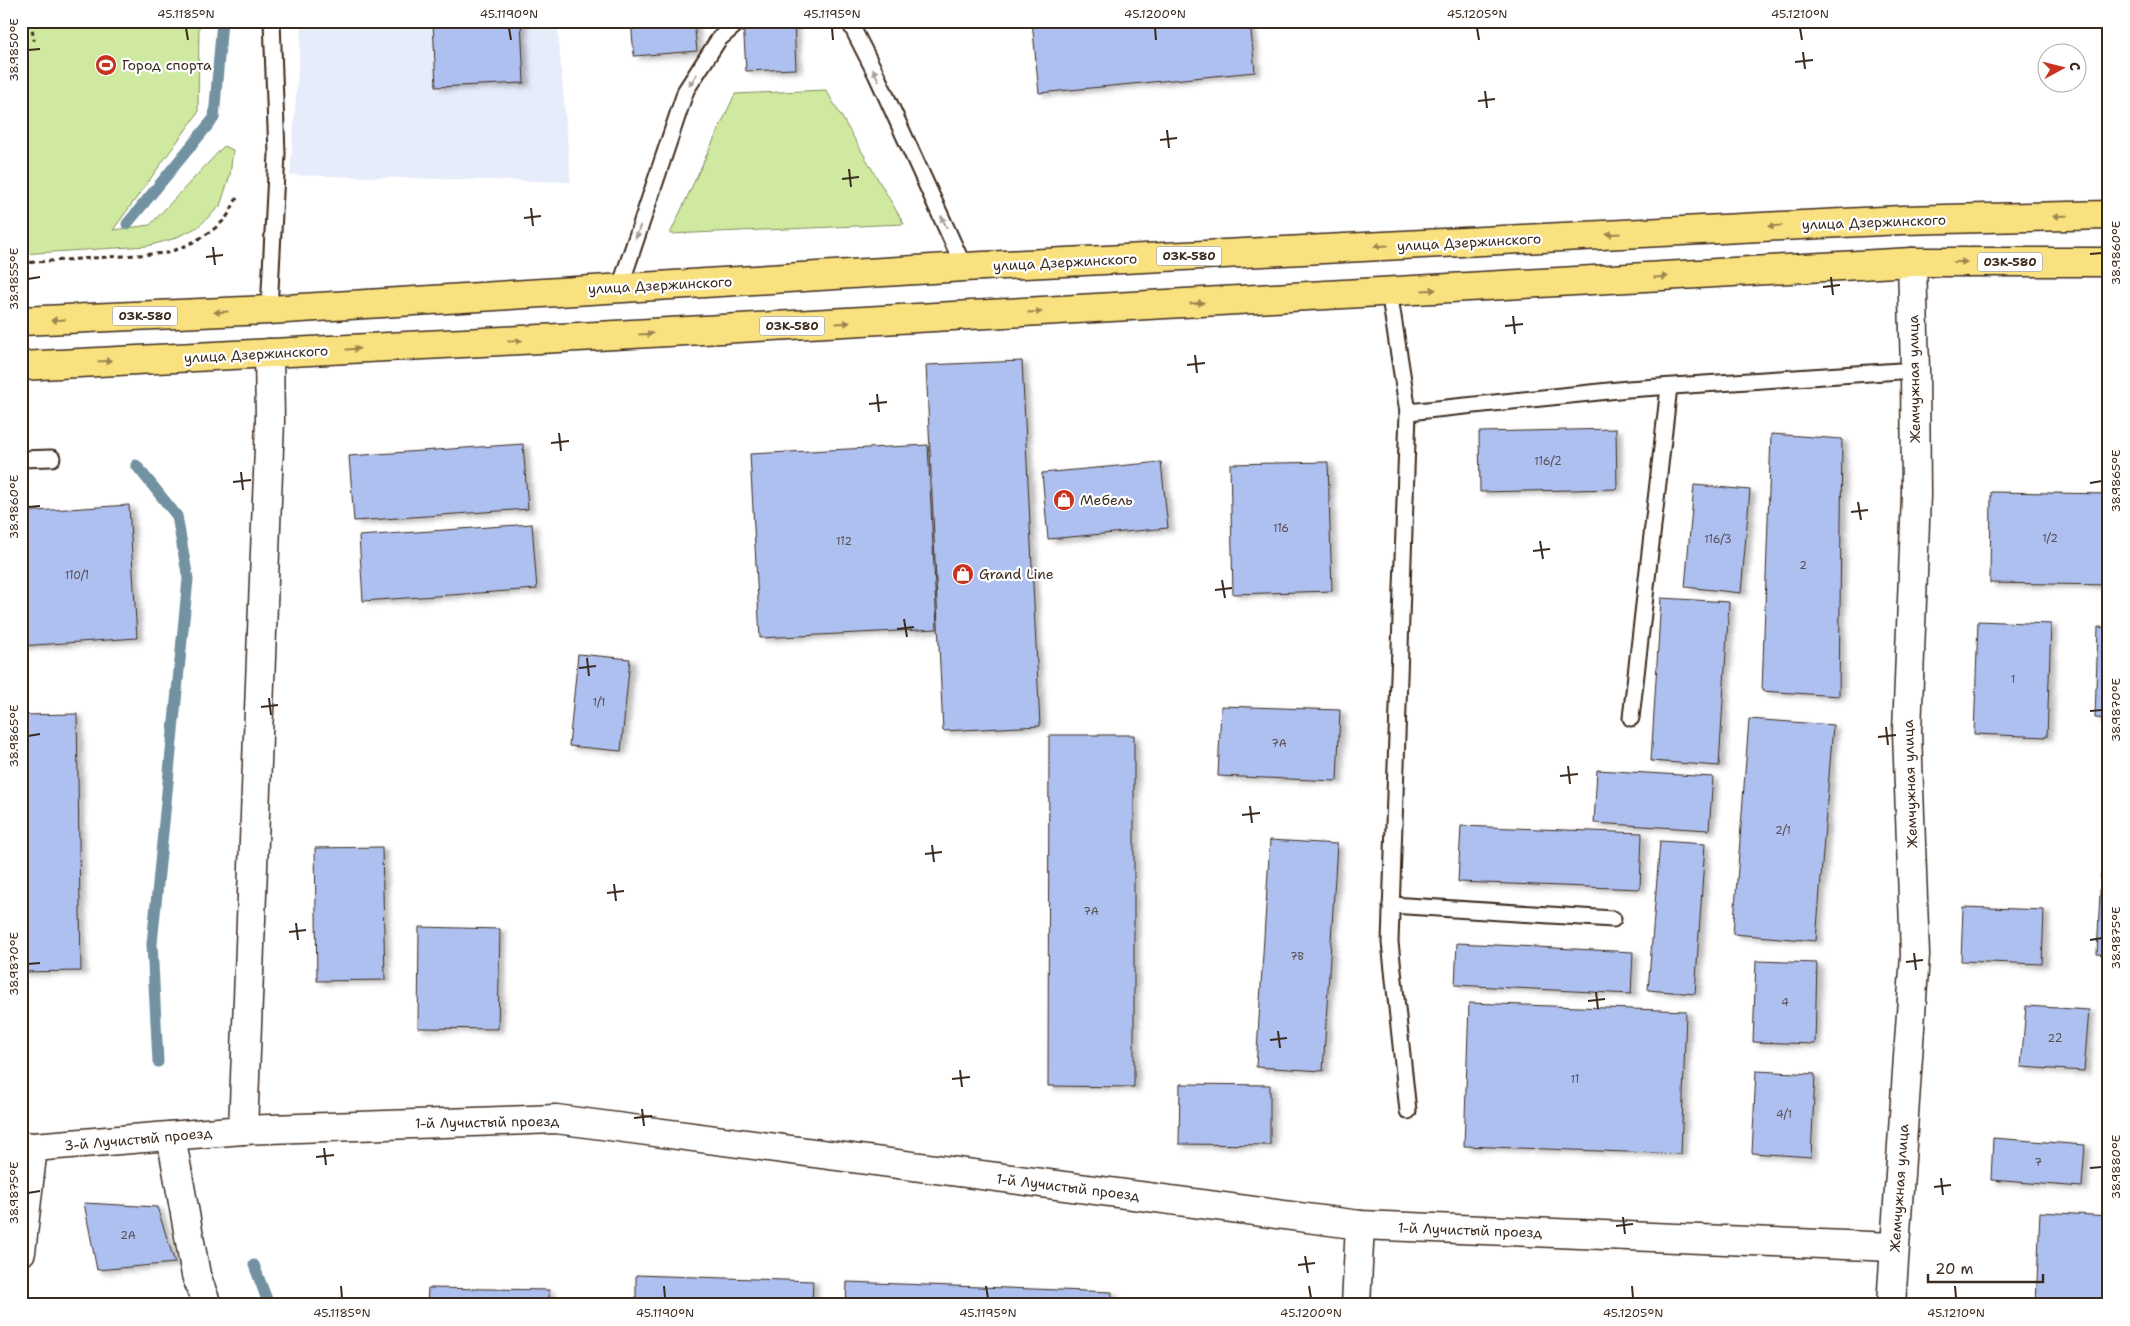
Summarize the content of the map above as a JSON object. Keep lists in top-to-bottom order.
{
  "streets": {
    "main road": ["улица Дзержинского", "03К-580"],
    "street": ["Жемчужная улица", "1-й Лучистый проезд", "3-й Лучистый проезд"]
  },
  "crossings": [
    ["улица Дзержинского", "Жемчужная улица"],
    ["Жемчужная улица", "1-й Лучистый проезд"],
    ["1-й Лучистый проезд", "3-й Лучистый проезд"]
  ],
  "places": {
    "sports": ["Город спорта"],
    "shop": ["Мебель", "Grand Line"]
  },
  "house_numbers": [
    "116/2",
    "116",
    "1/2",
    "116/3",
    "112",
    "2",
    "110/1",
    "1",
    "1/1",
    "7А",
    "2/1",
    "7А",
    "7В",
    "4",
    "22",
    "11",
    "4/1",
    "7",
    "2А"
  ],
  "scale_bar": "20 m",
  "north": "right",
  "coordinates": [
    "45.1185°N",
    "45.1190°N",
    "45.1195°N",
    "45.1200°N",
    "45.1205°N",
    "45.1210°N",
    "38.9850°E",
    "38.9860°E",
    "38.9855°E",
    "38.9865°E",
    "38.9870°E",
    "38.9875°E",
    "38.9880°E"
  ]
}
